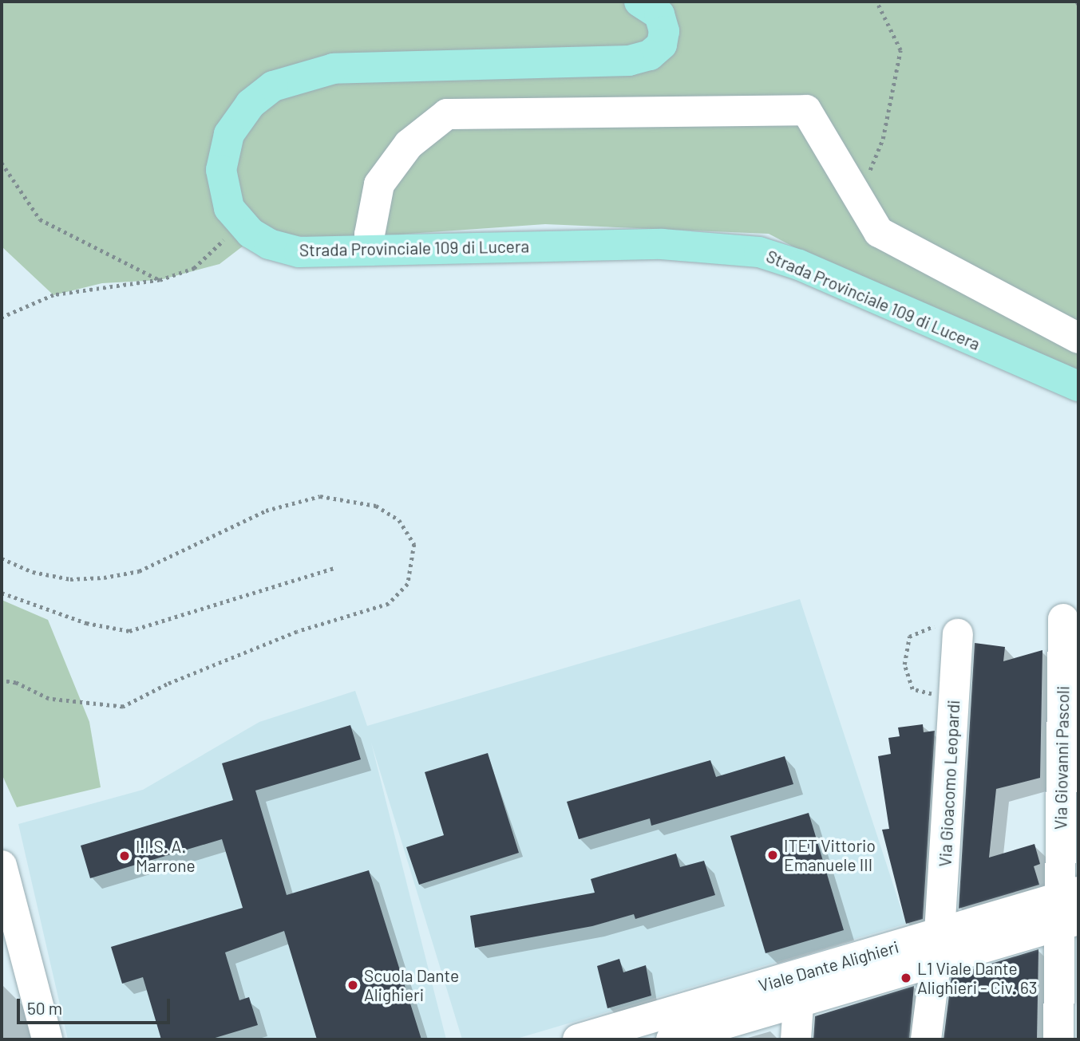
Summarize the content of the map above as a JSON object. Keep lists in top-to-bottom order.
{
  "streets": {
    "main road": ["Strada Provinciale 109 di Lucera"],
    "street": ["Via Giovanni Pascoli", "Via Gioacomo Leopardi", "Viale Dante Alighieri"]
  },
  "crossings": [
    ["Via Giovanni Pascoli", "Viale Dante Alighieri"],
    ["Via Gioacomo Leopardi", "Viale Dante Alighieri"]
  ],
  "places": [
    "ITET Vittorio Emanuele III",
    "I.I.S. A. Marrone",
    "L1 Viale Dante Alighieri - Civ. 63",
    "Scuola Dante Alighieri"
  ],
  "scale_bar": "50 m"
}
